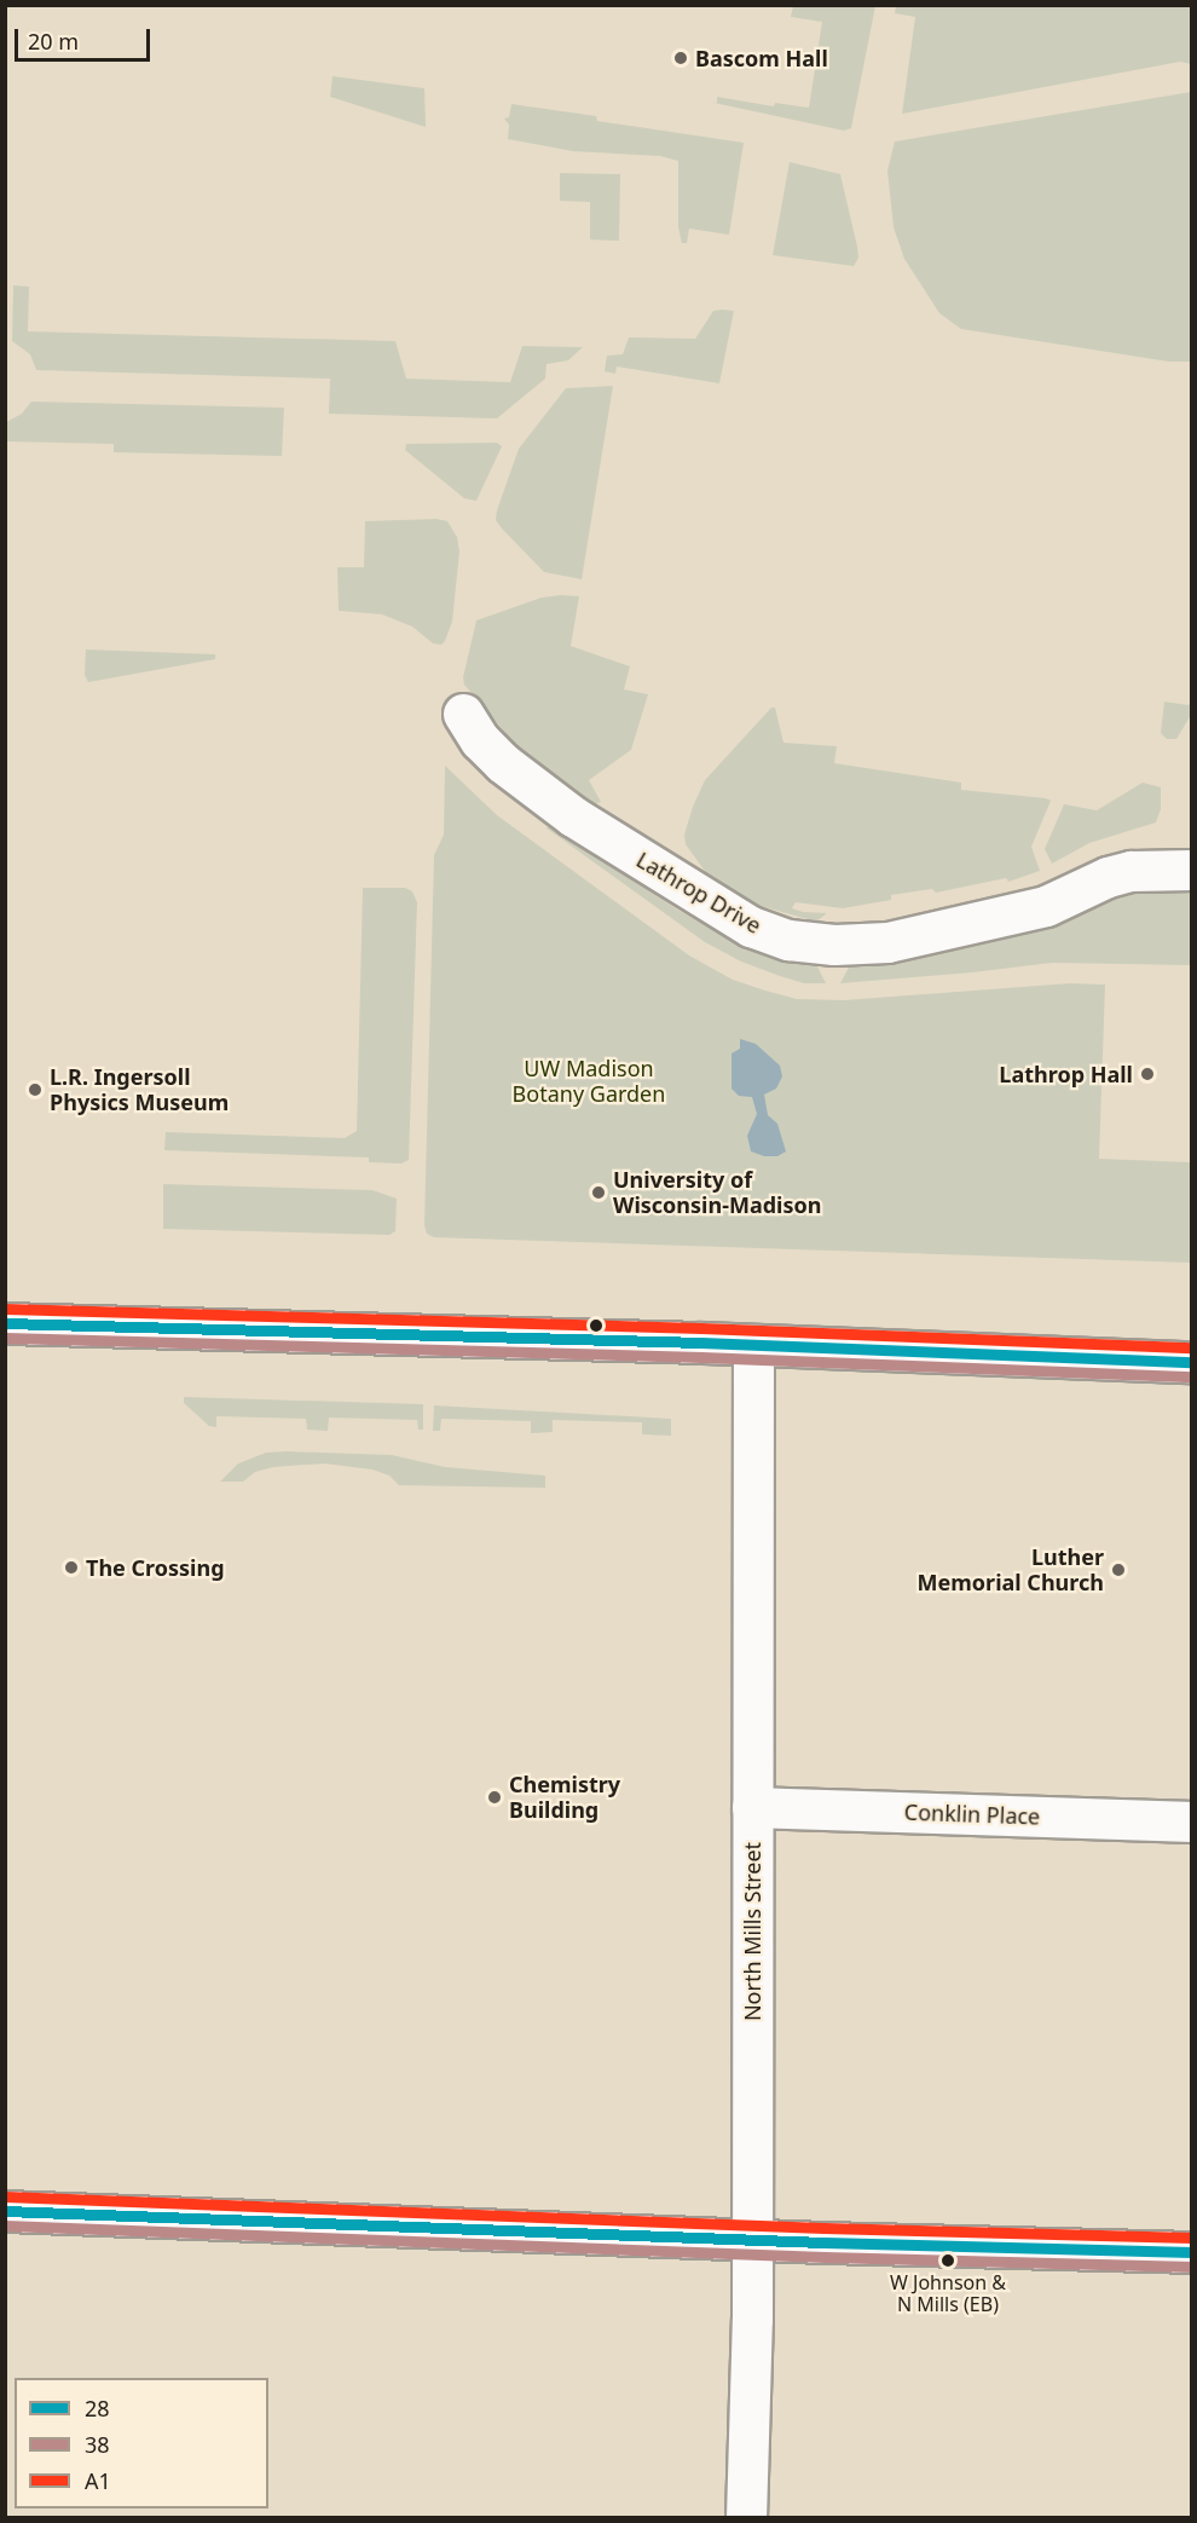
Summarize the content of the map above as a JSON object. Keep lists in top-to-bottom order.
{
  "streets": {
    "street": ["Lathrop Drive", "Conklin Place", "North Mills Street"]
  },
  "crossings": [
    ["Conklin Place", "North Mills Street"]
  ],
  "parks": ["UW Madison Botany Garden"],
  "places": [
    "Bascom Hall",
    "Lathrop Hall",
    "L.R. Ingersoll Physics Museum",
    "University of Wisconsin-Madison",
    "The Crossing",
    "Luther Memorial Church",
    "Chemistry Building",
    "W Johnson & N Mills (EB)"
  ],
  "lines": ["transit line A1", "transit line 28", "transit line 38"],
  "legend": ["28", "38", "A1"],
  "scale_bar": "20 m"
}
